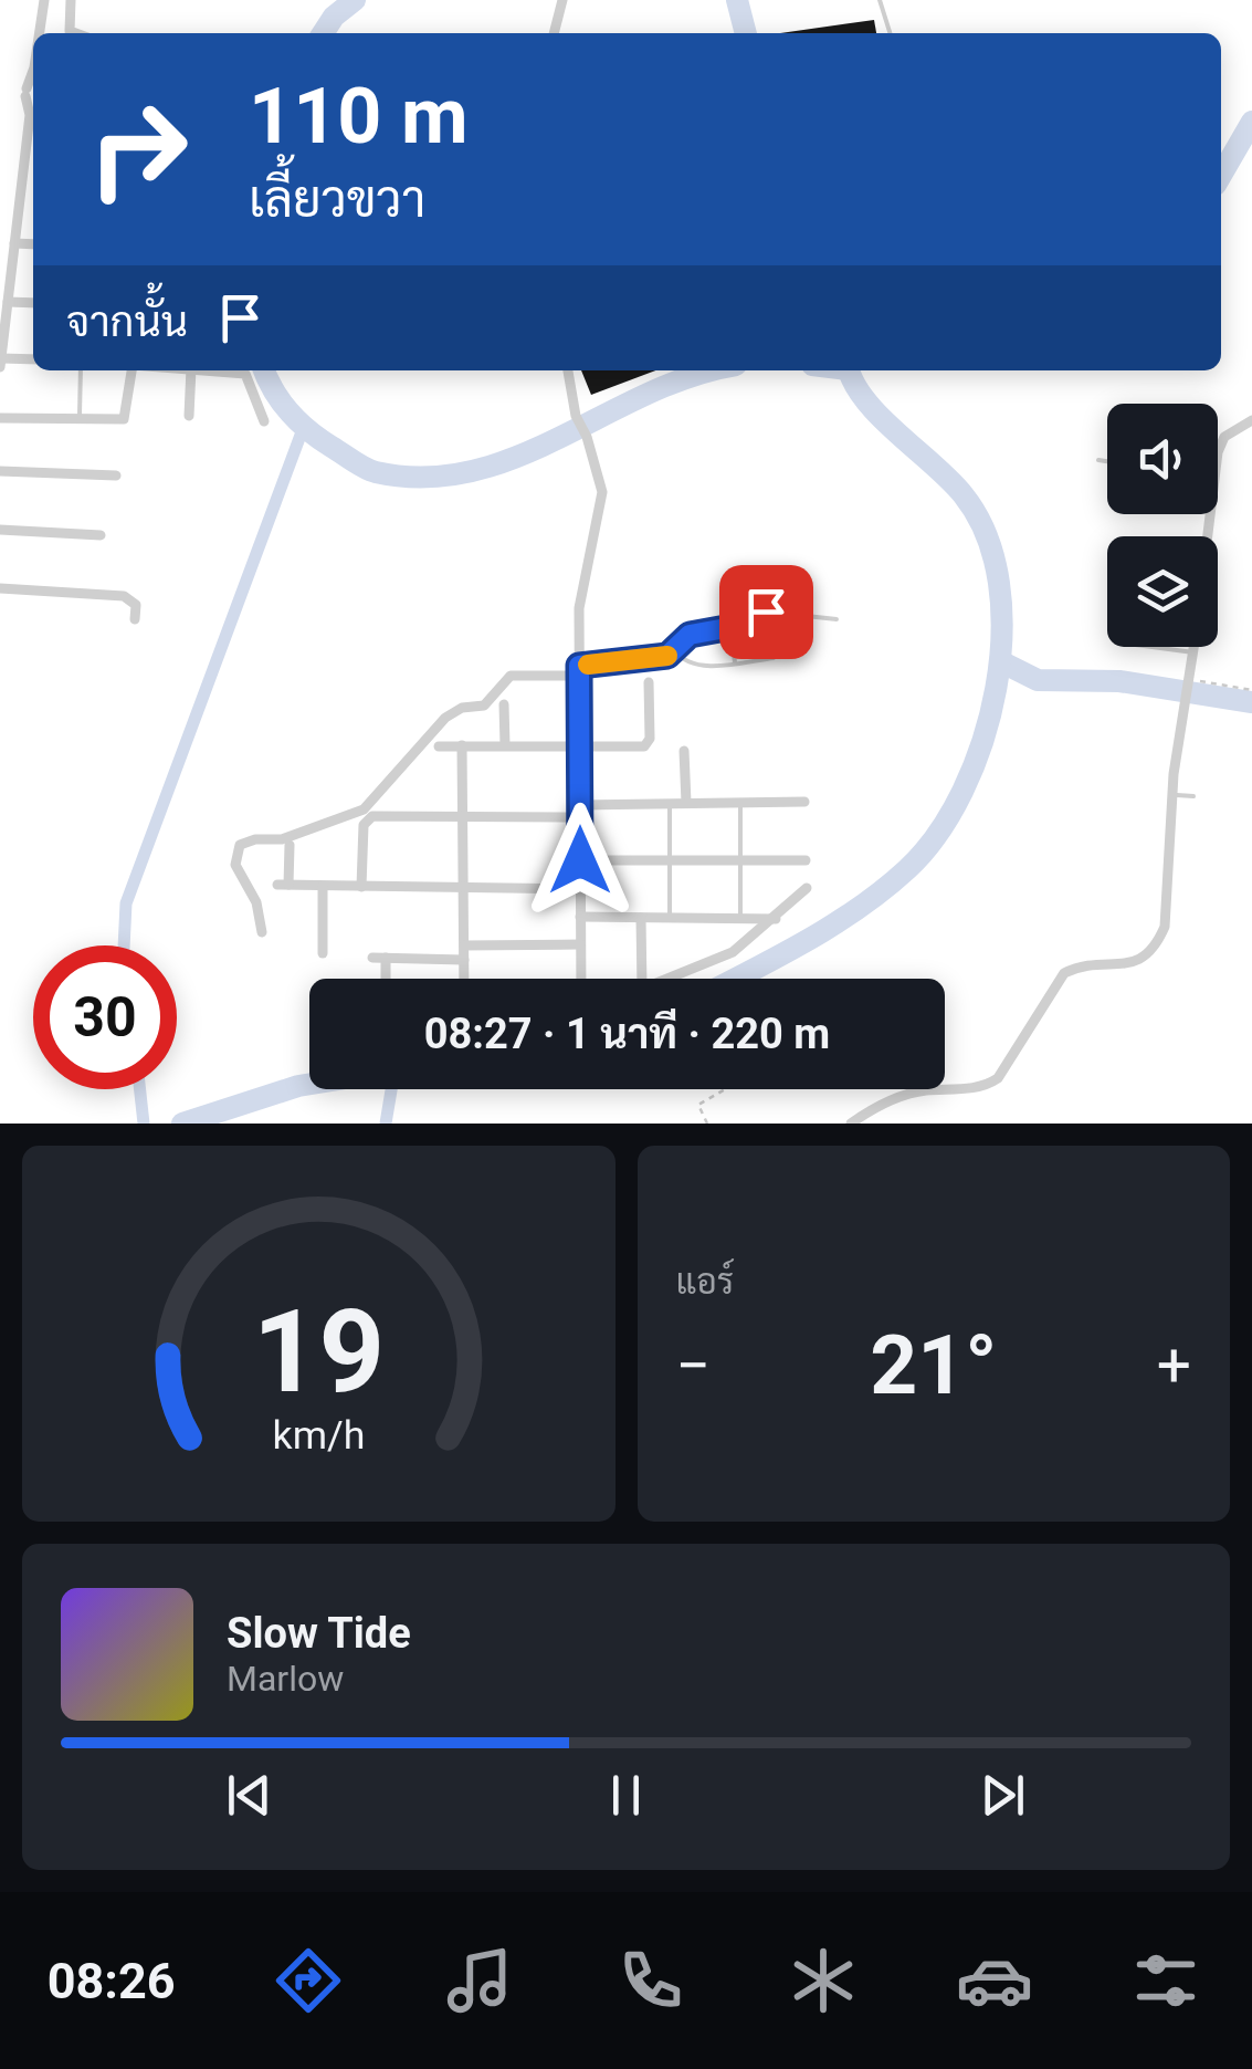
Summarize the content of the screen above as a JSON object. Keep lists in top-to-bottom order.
{
  "page": {
    "turn": ["110 m", "เลี้ยวขวา"],
    "then": "จากนั้น",
    "limit": "30",
    "trip": "08:27 · 1 นาที · 220 m",
    "tile": "แอร์",
    "heat": ["−", "21°", "+"],
    "song": ["Slow Tide", "Marlow"],
    "tabs": "08:26",
    "gauge": ["19", "km/h"]
  }
}
